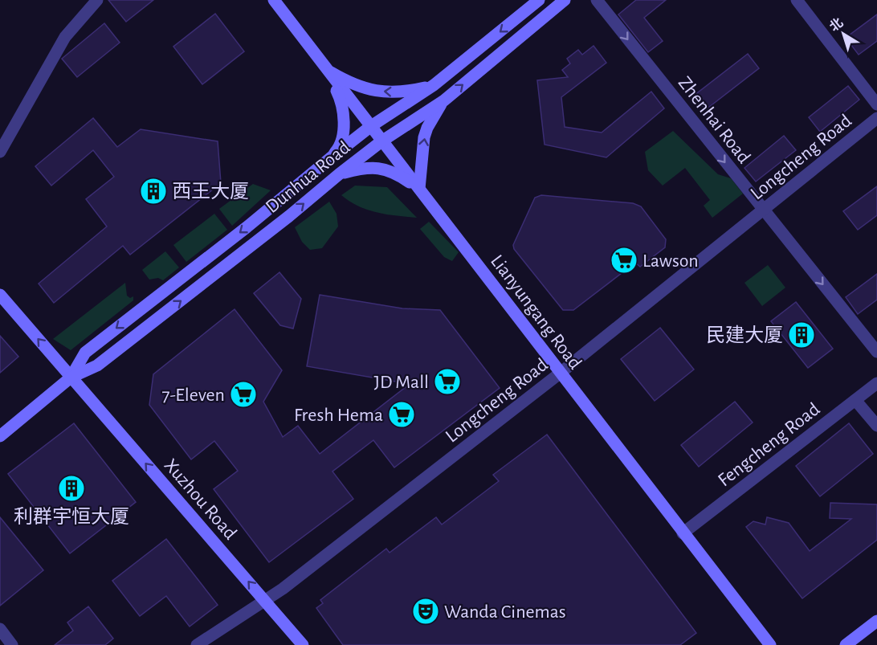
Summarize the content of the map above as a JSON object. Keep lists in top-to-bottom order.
{
  "streets": {
    "main road": ["Dunhua Road", "Lianyungang Road", "Xuzhou Road"],
    "street": ["Zhenhai Road", "Longcheng Road", "Fengcheng Road"]
  },
  "crossings": [
    ["Zhenhai Road", "Longcheng Road"],
    ["Longcheng Road", "Lianyungang Road"],
    ["Longcheng Road", "Xuzhou Road"],
    ["Dunhua Road", "Lianyungang Road"],
    ["Dunhua Road", "Xuzhou Road"],
    ["Lianyungang Road", "Fengcheng Road"]
  ],
  "one_way": ["Zhenhai Road", "Xuzhou Road"],
  "places": {
    "building": ["西王大厦", "民建大厦", "利群宇恒大厦"],
    "supermarket": [
      "Lawson",
      "JD Mall",
      "7-Eleven",
      "Fresh Hema"
    ],
    "theatre": ["Wanda Cinemas"]
  },
  "north": "top left"
}
